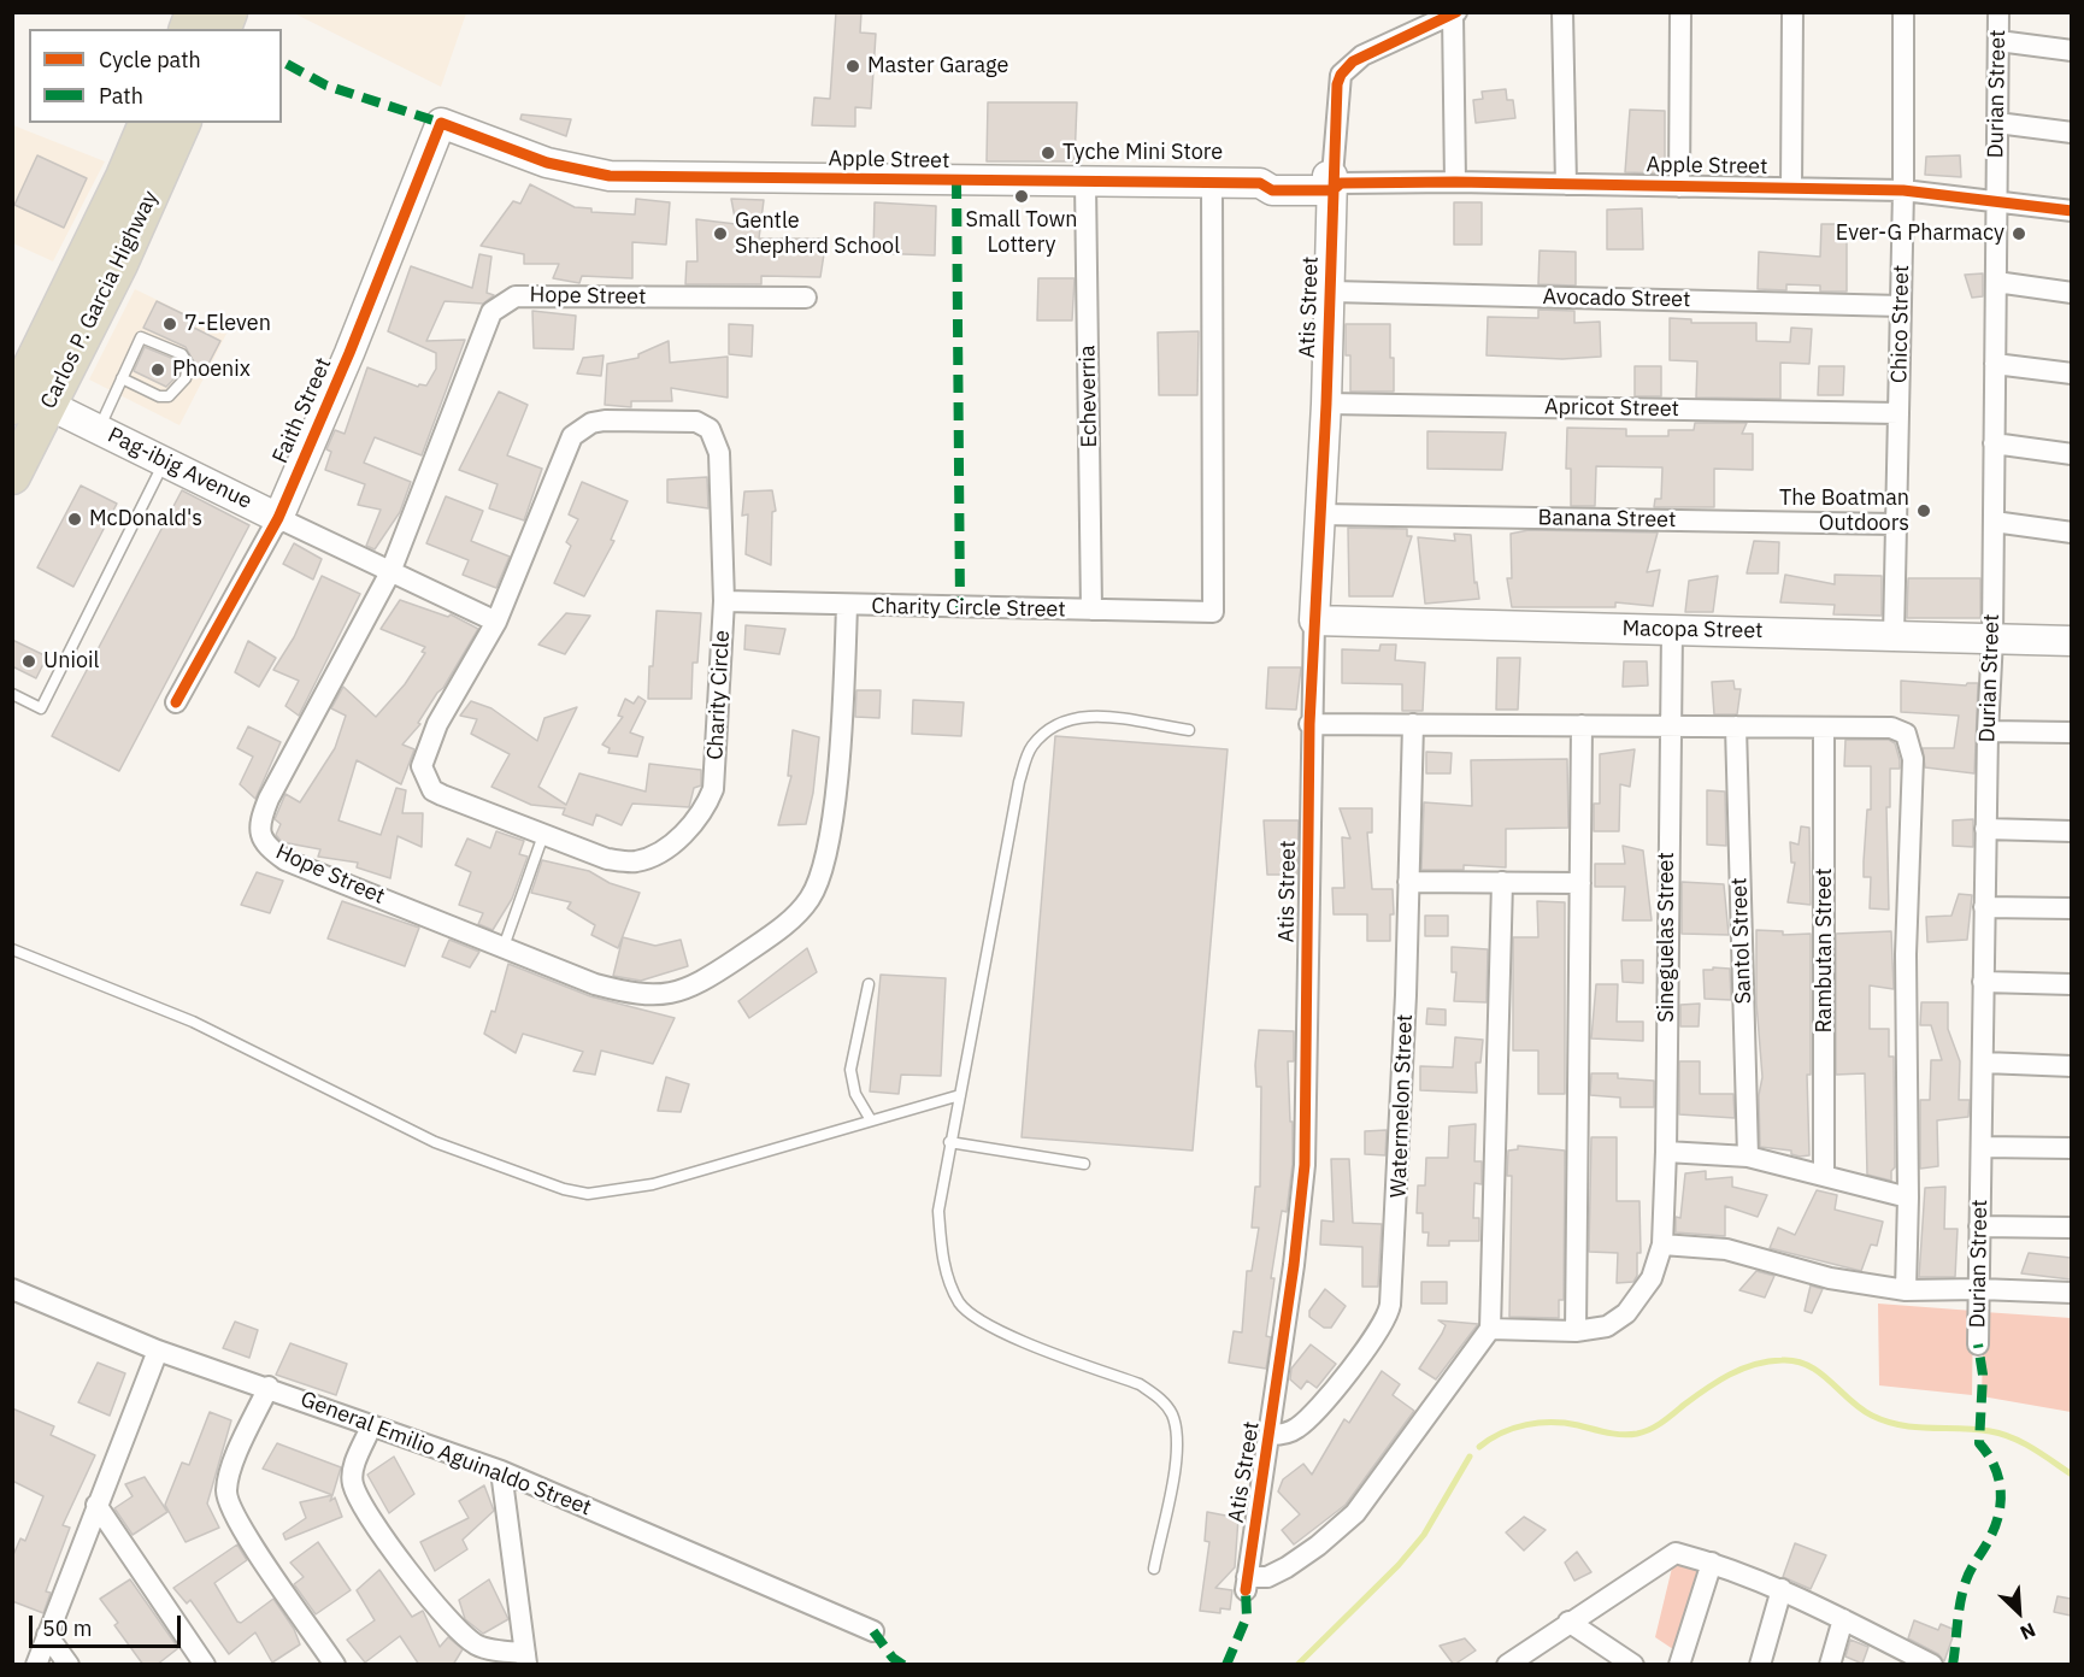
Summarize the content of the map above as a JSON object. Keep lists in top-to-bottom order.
{
  "streets": {
    "highway": ["Carlos P. Garcia Highway"],
    "street": [
      "Durian Street",
      "Apple Street",
      "Hope Street",
      "Avocado Street",
      "Atis Street",
      "Chico Street",
      "Echeverria",
      "Apricot Street",
      "Faith Street",
      "Pag-ibig Avenue",
      "Banana Street",
      "Charity Circle Street",
      "Macopa Street",
      "Charity Circle",
      "Sineguelas Street",
      "Santol Street",
      "Rambutan Street",
      "Watermelon Street",
      "General Emilio Aguinaldo Street"
    ]
  },
  "crossings": [
    ["Durian Street", "Apple Street"],
    ["Durian Street", "Macopa Street"],
    ["Apple Street", "Atis Street"],
    ["Apple Street", "Chico Street"],
    ["Apple Street", "Echeverria"],
    ["Apple Street", "Faith Street"],
    ["Apple Street", "Charity Circle Street"],
    ["Hope Street", "Pag-ibig Avenue"],
    ["Hope Street", "Charity Circle Street"],
    ["Avocado Street", "Atis Street"],
    ["Avocado Street", "Chico Street"],
    ["Carlos P. Garcia Highway", "Pag-ibig Avenue"],
    ["Atis Street", "Apricot Street"],
    ["Atis Street", "Banana Street"],
    ["Atis Street", "Macopa Street"],
    ["Atis Street", "Sineguelas Street"],
    ["Atis Street", "Watermelon Street"],
    ["Chico Street", "Apricot Street"],
    ["Chico Street", "Banana Street"],
    ["Chico Street", "Macopa Street"],
    ["Echeverria", "Charity Circle Street"],
    ["Faith Street", "Pag-ibig Avenue"],
    ["Pag-ibig Avenue", "Charity Circle"],
    ["Charity Circle Street", "Charity Circle"],
    ["Macopa Street", "Sineguelas Street"]
  ],
  "places": [
    "Master Garage",
    "Tyche Mini Store",
    "Small Town Lottery",
    "Gentle Shepherd School",
    "Ever-G Pharmacy",
    "7-Eleven",
    "Phoenix",
    "The Boatman Outdoors",
    "McDonald's",
    "Unioil"
  ],
  "legend": ["Cycle path", "Path"],
  "scale_bar": "50 m",
  "north": "bottom right"
}
